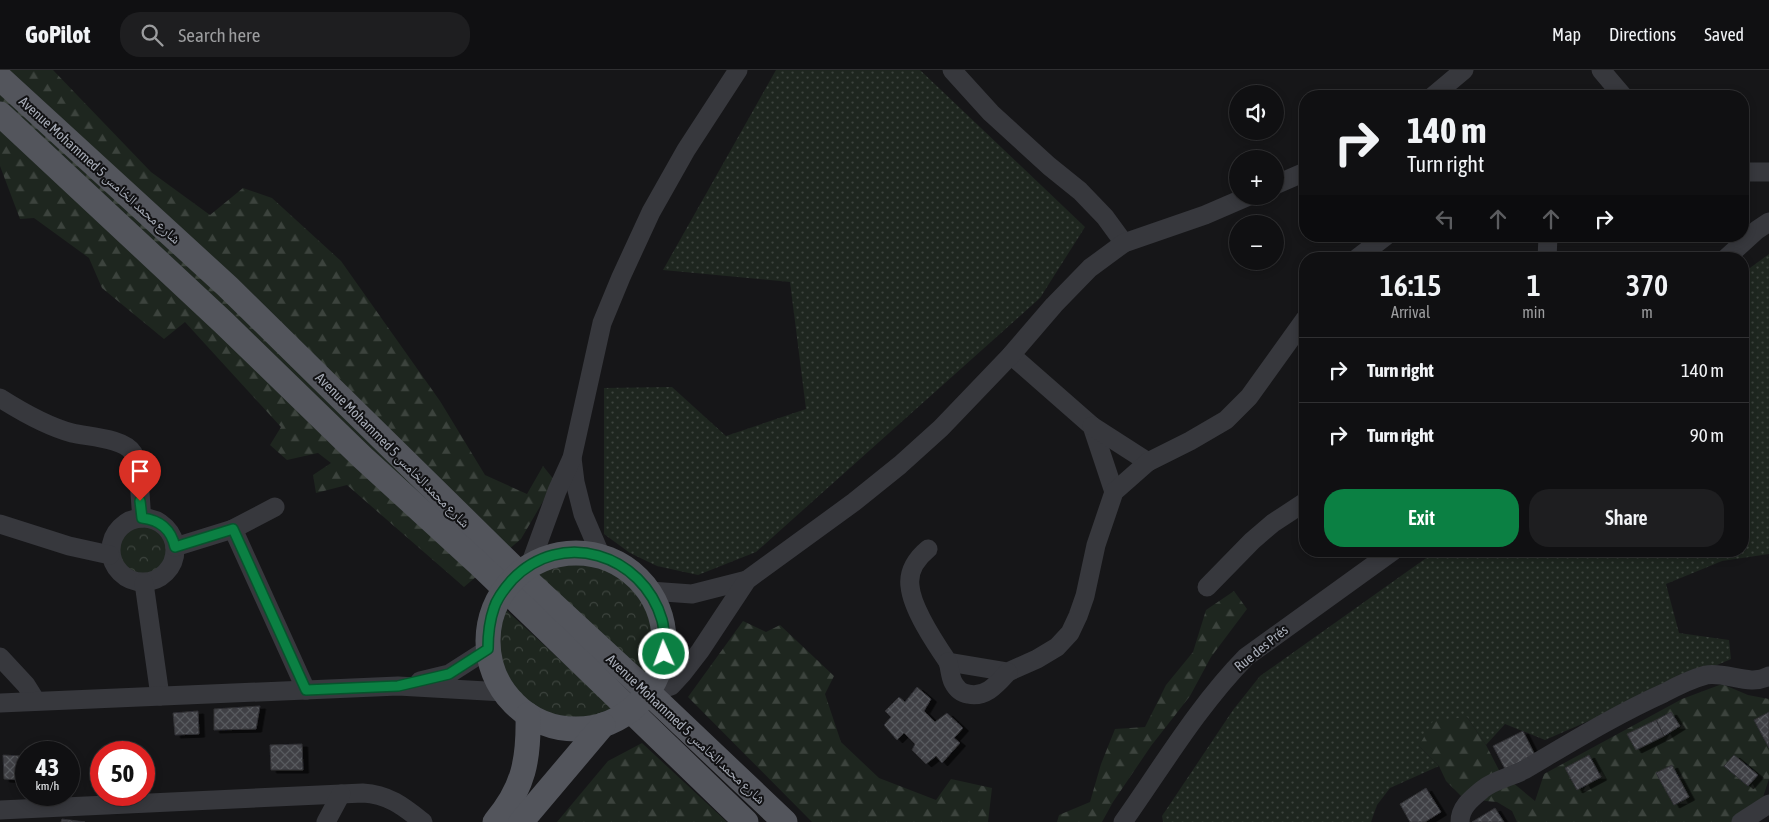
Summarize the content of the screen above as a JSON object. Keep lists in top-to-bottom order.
{
  "streets": {
    "main road": ["Avenue Mohammed 5 شارع محمد الخامس"],
    "street": ["Rue des Prés"]
  },
  "page": {
    "header": "GoPilot",
    "search": "Search here",
    "nav": ["Map", "Directions", "Saved"],
    "map_buttons": ["+", "−"],
    "turn": ["140 m", "Turn right"],
    "eta": [
      "16:15",
      "Arrival",
      "1",
      "min",
      "370",
      "m"
    ],
    "list": [
      {
        "name": "Turn right",
        "value": "140 m"
      },
      {
        "name": "Turn right",
        "value": "90 m"
      }
    ],
    "buttons": ["Exit", "Share"],
    "speed": "43 km/h",
    "limit": "50"
  }
}
